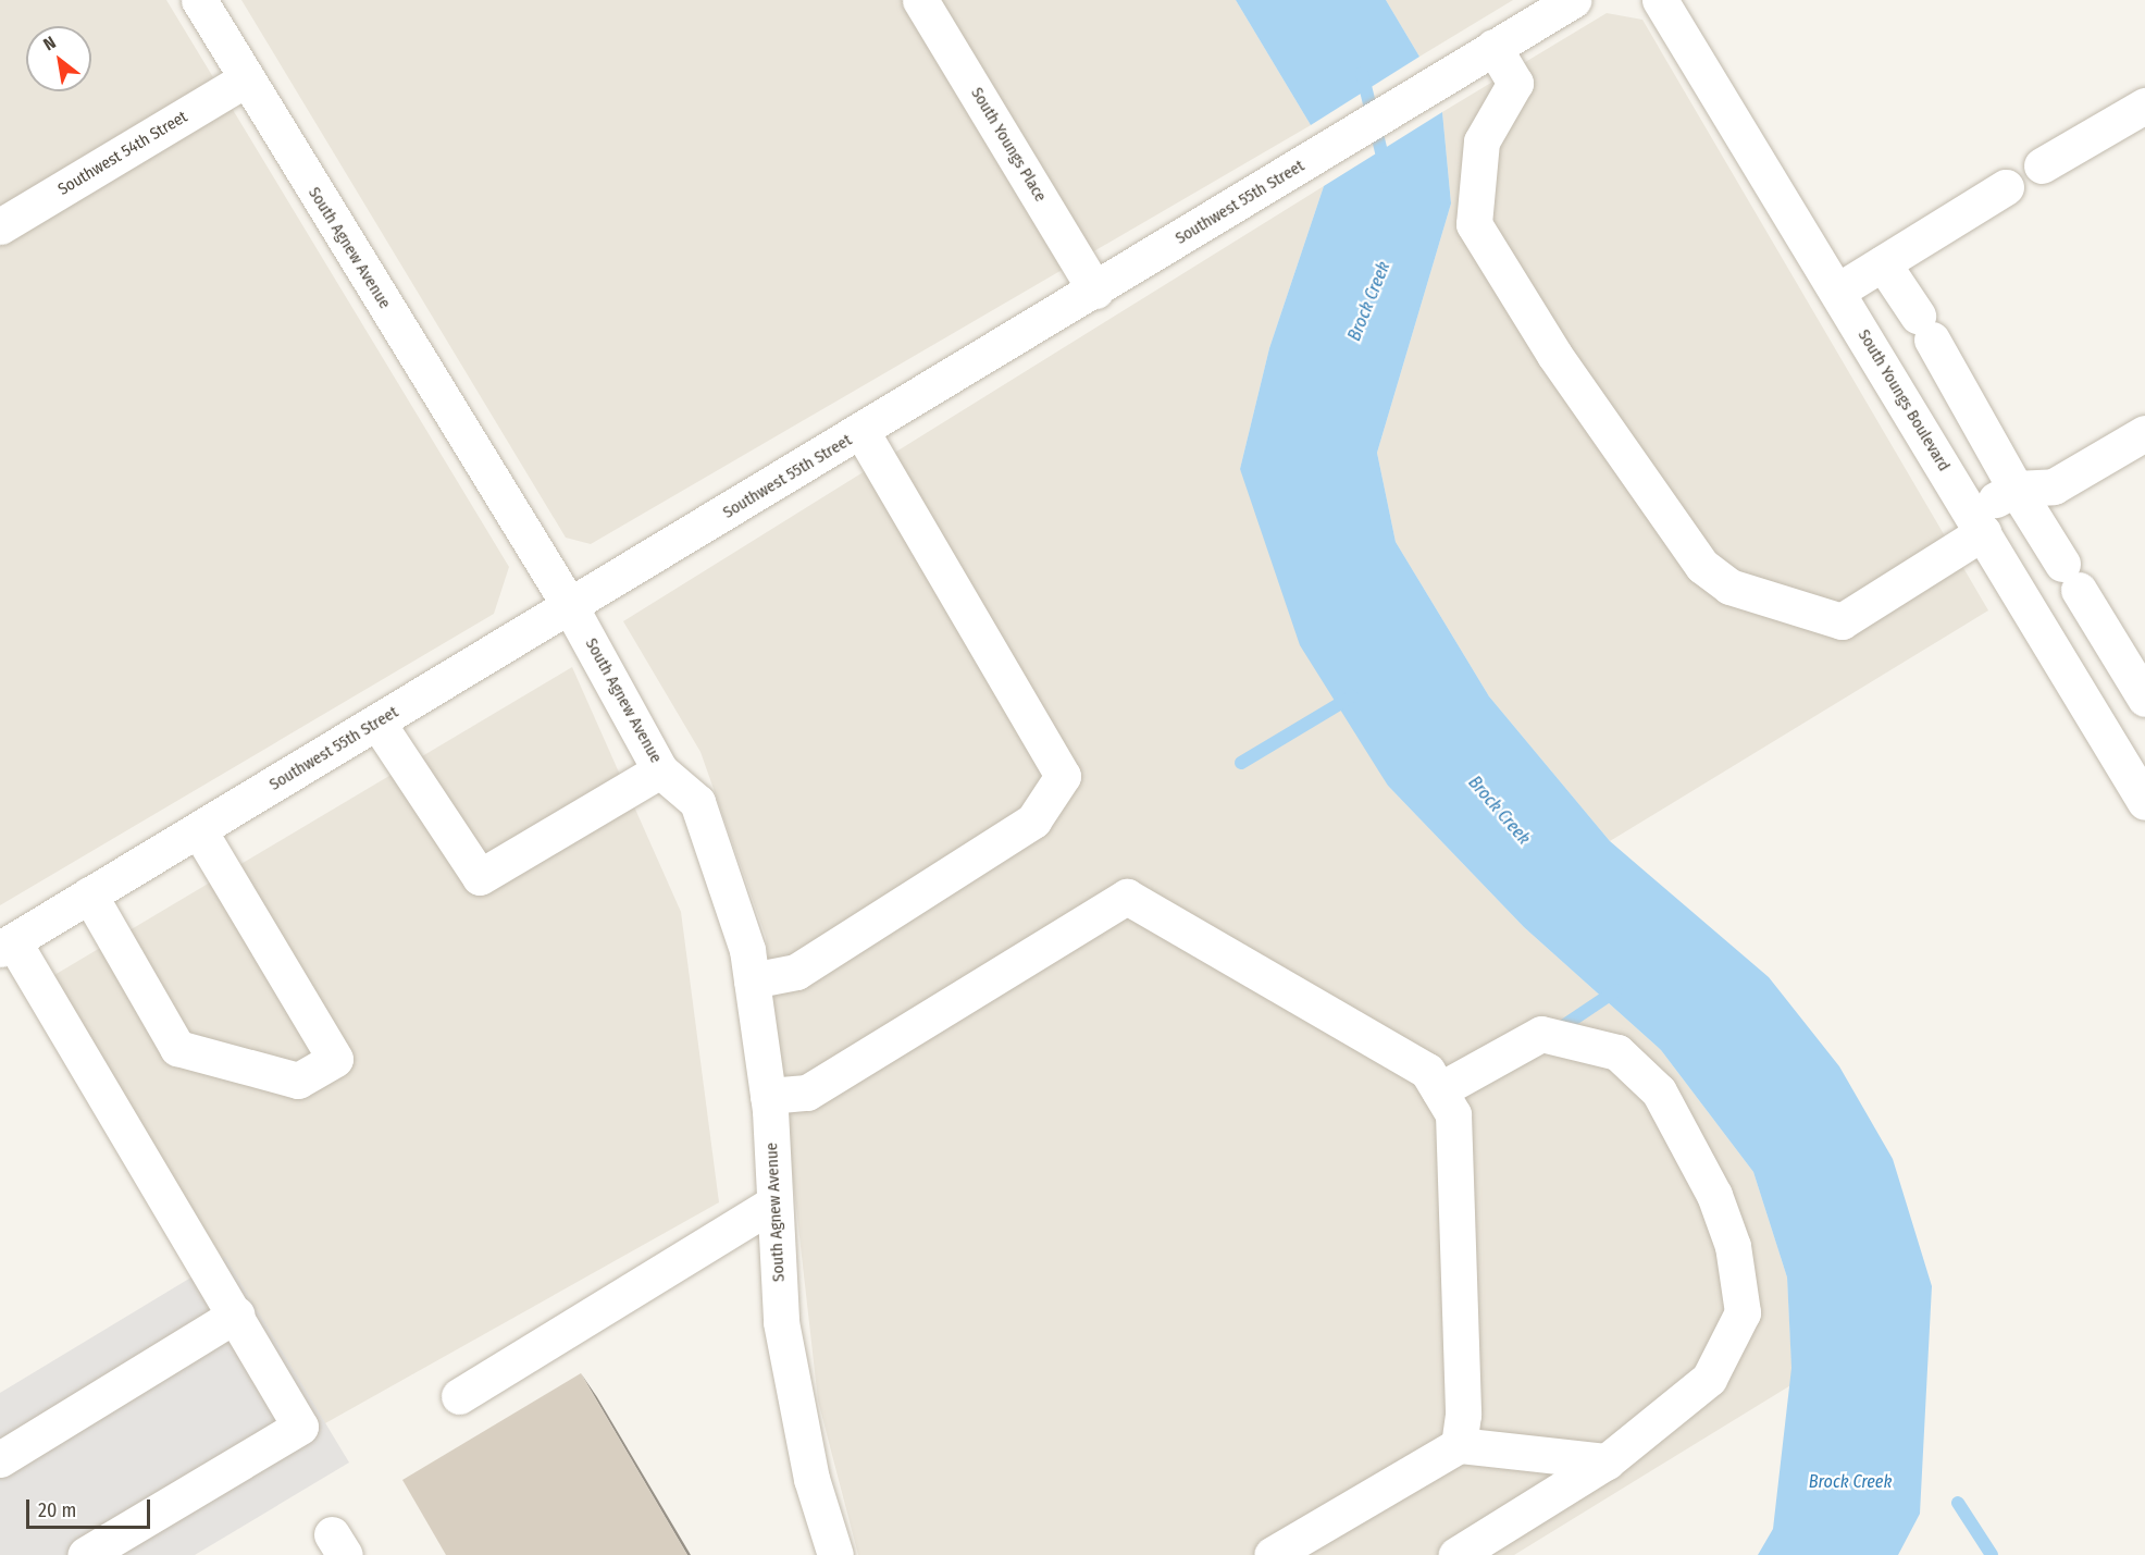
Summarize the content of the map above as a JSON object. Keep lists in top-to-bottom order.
{
  "streets": {
    "street": [
      "South Youngs Place",
      "Southwest 54th Street",
      "Southwest 55th Street",
      "South Agnew Avenue",
      "South Youngs Boulevard"
    ]
  },
  "crossings": [
    ["South Youngs Place", "Southwest 55th Street"],
    ["Southwest 54th Street", "South Agnew Avenue"],
    ["Southwest 55th Street", "South Agnew Avenue"]
  ],
  "water": ["Brock Creek"],
  "scale_bar": "20 m",
  "north": "top left"
}
